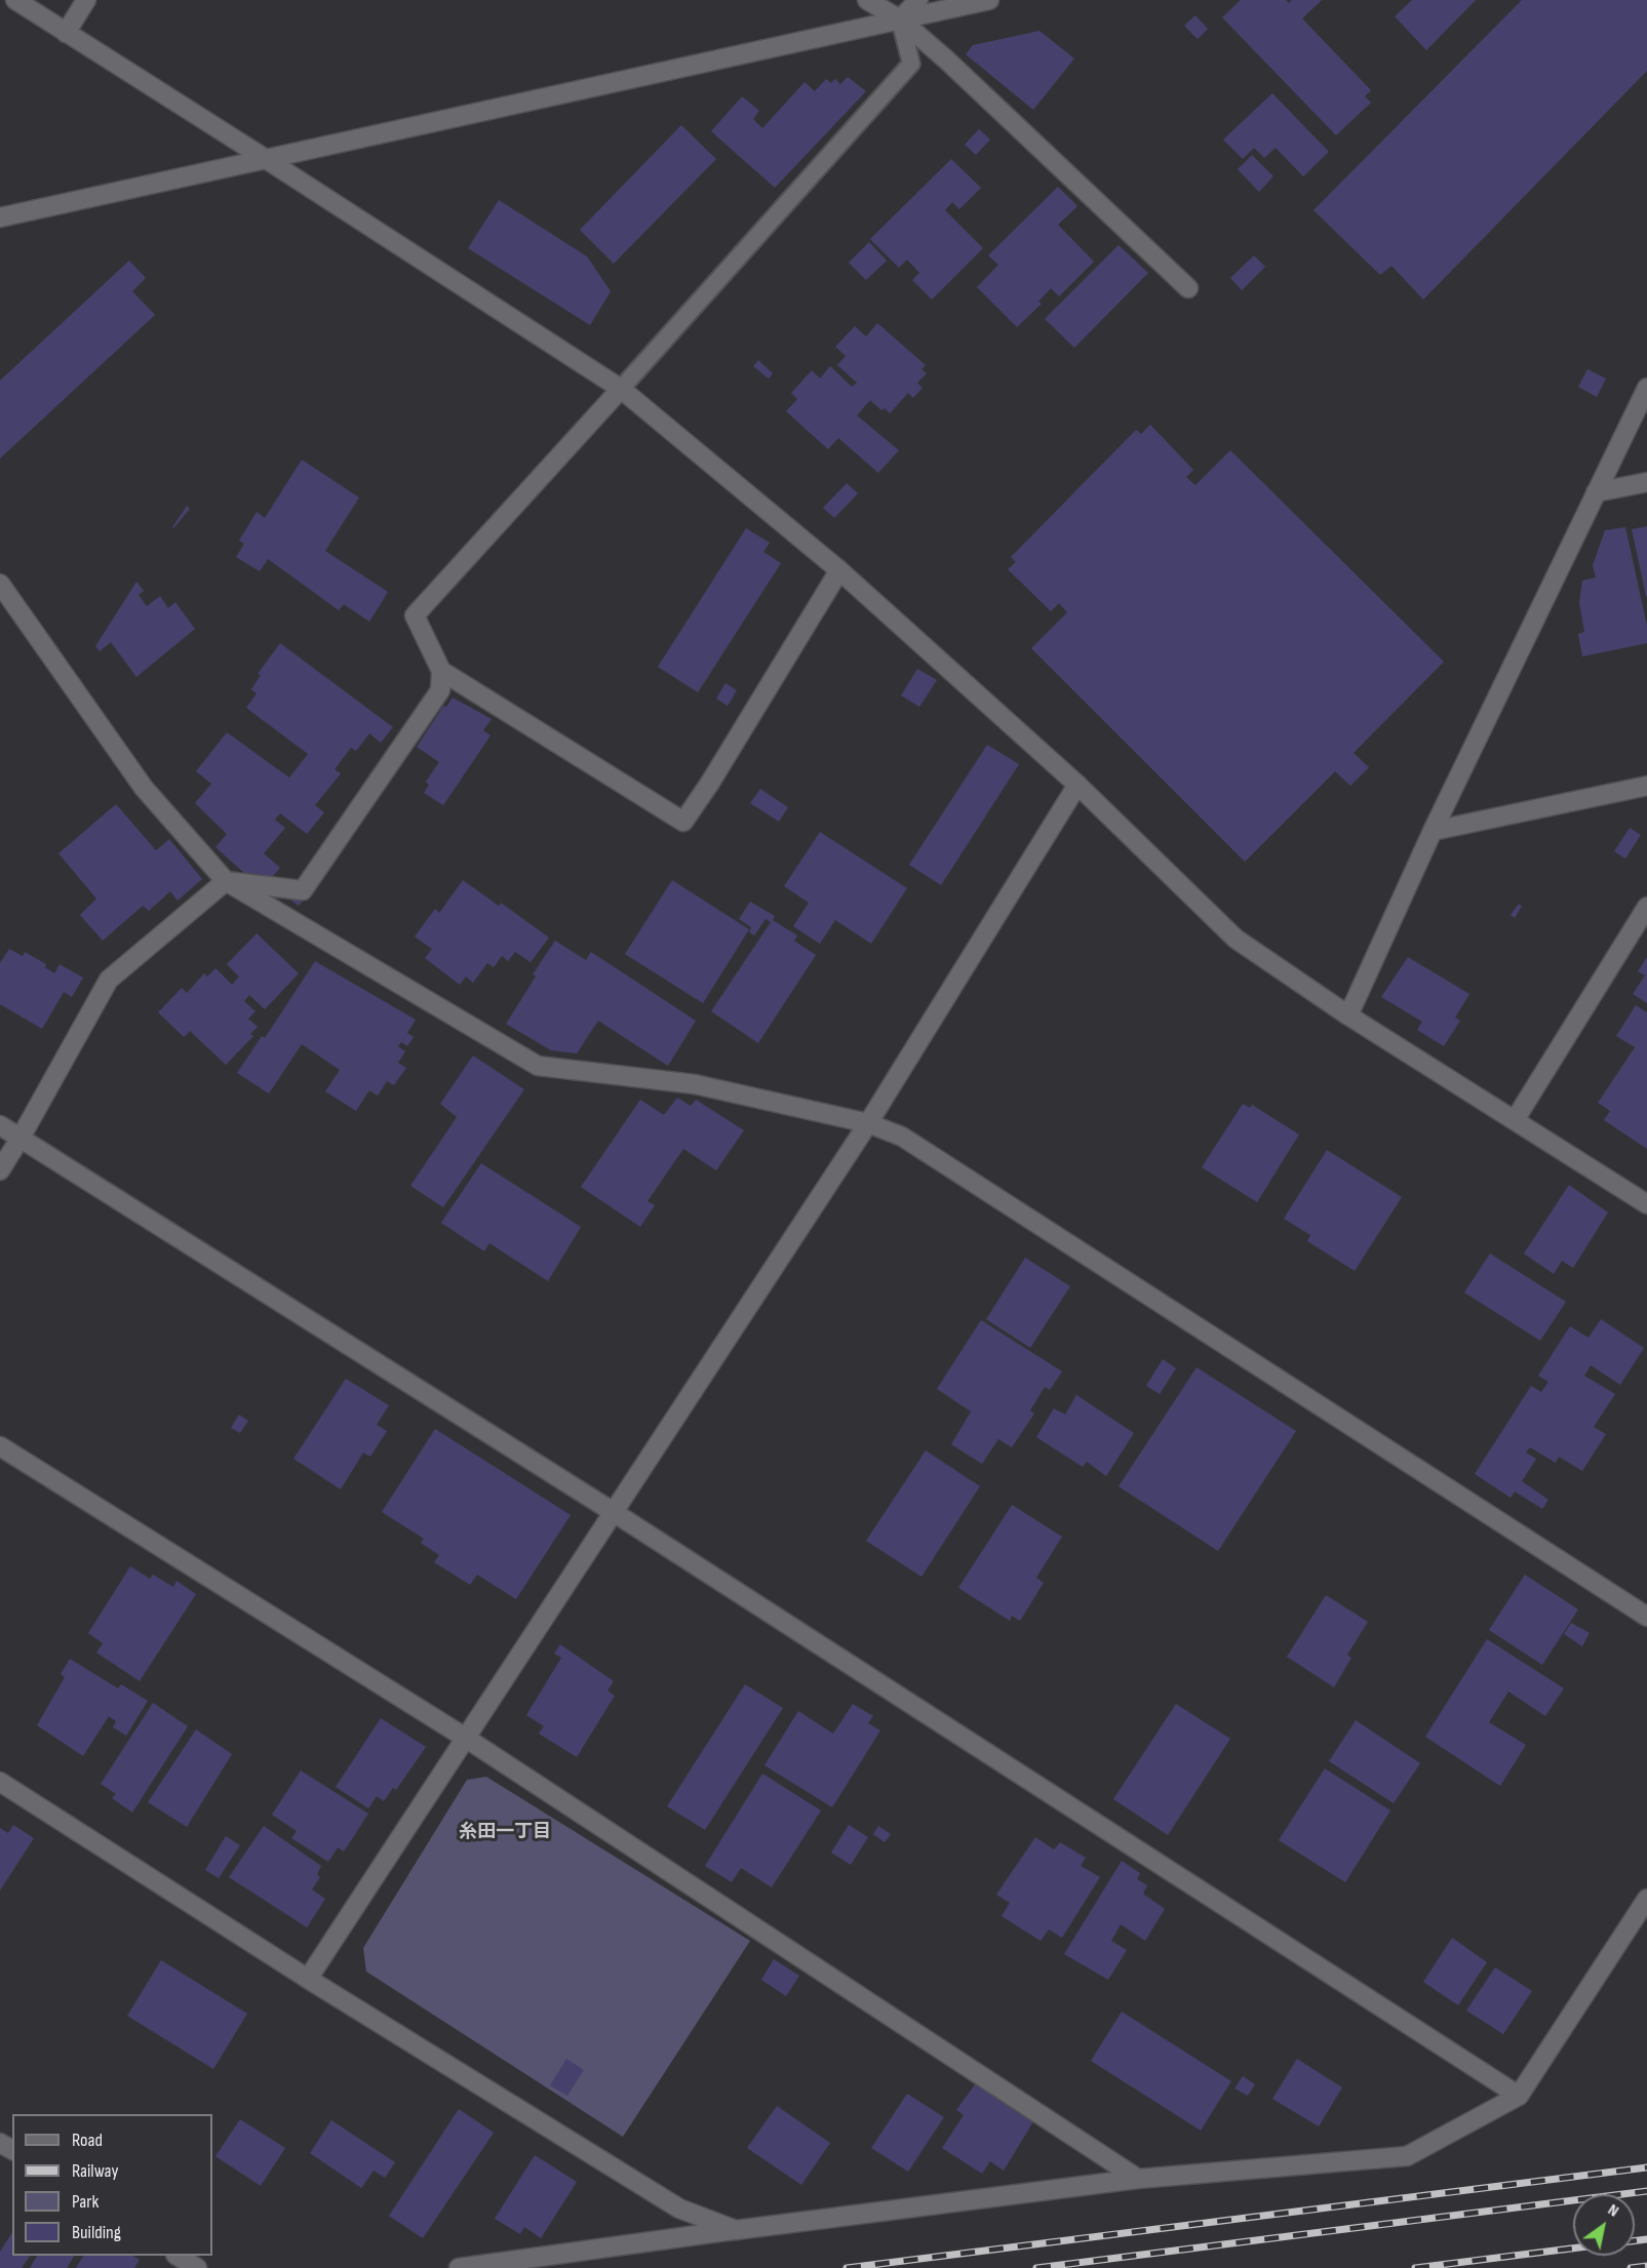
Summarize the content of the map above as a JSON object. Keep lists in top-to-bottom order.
{
  "districts": ["糸田一丁目"],
  "legend": [
    "Road",
    "Railway",
    "Park",
    "Building"
  ],
  "north": "top right"
}
